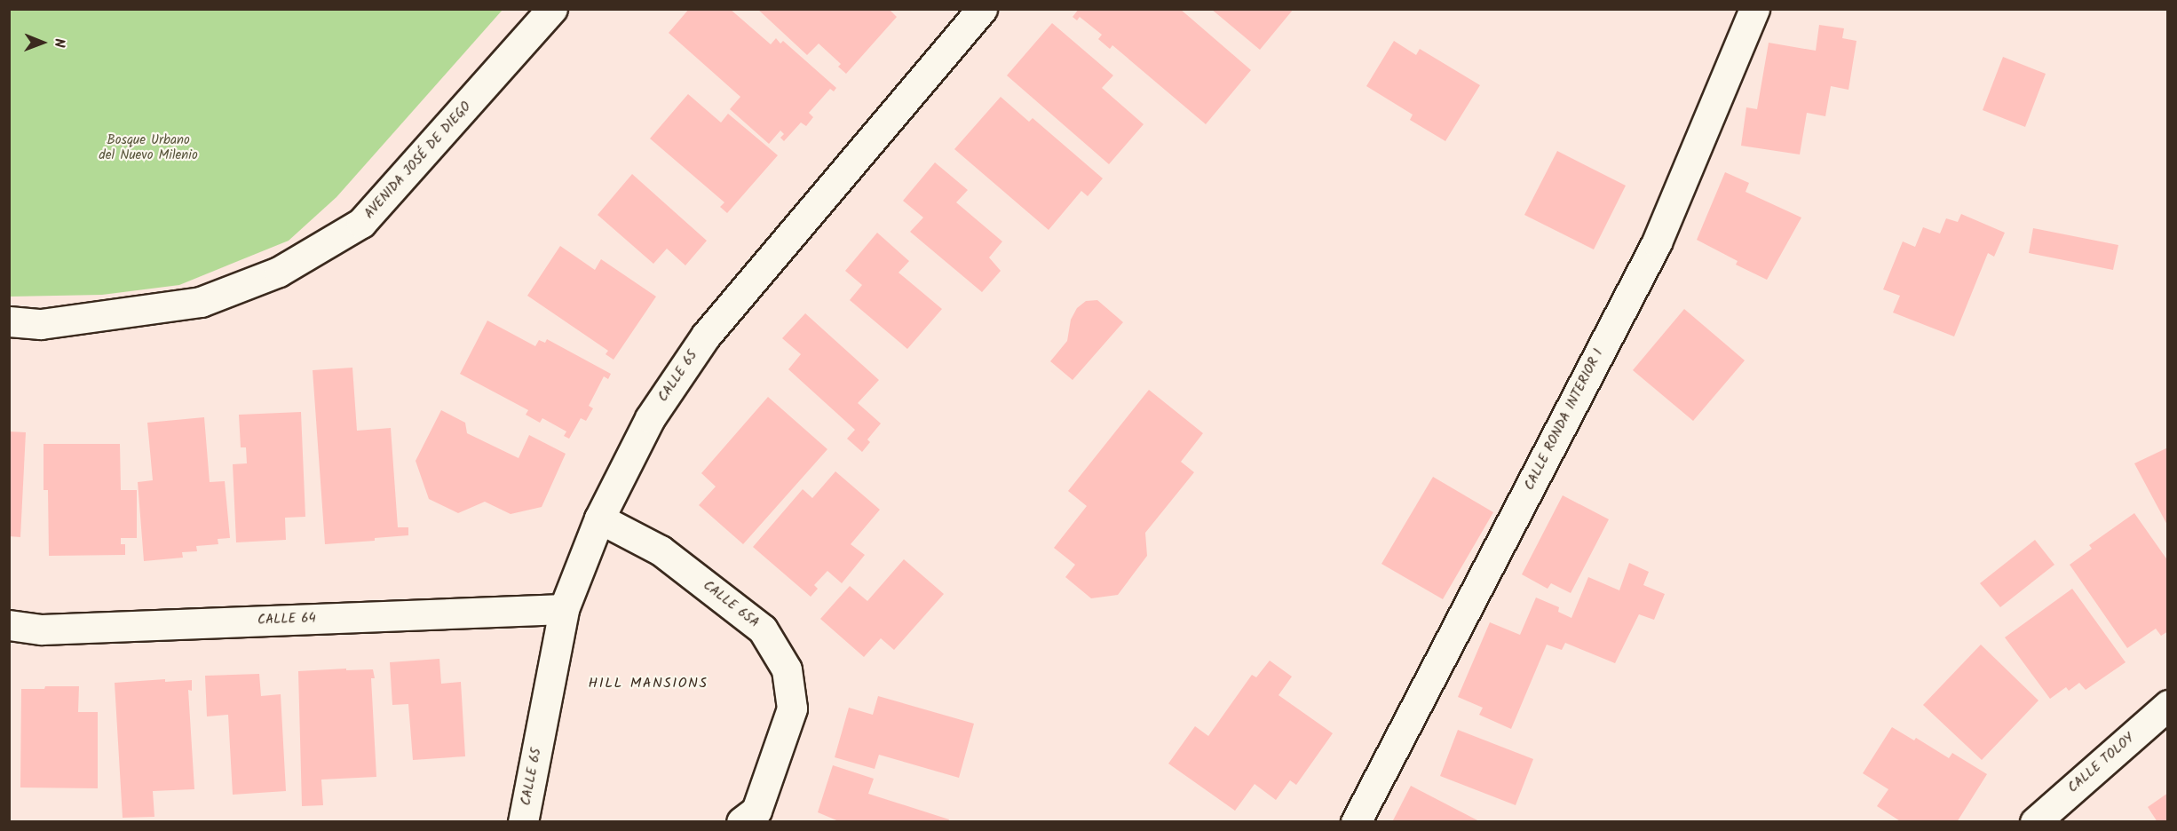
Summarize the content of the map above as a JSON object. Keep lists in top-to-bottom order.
{
  "streets": {
    "street": [
      "AVENIDA JOSÉ DE DIEGO",
      "CALLE 65",
      "CALLE RONDA INTERIOR 1",
      "CALLE 65A",
      "CALLE 64",
      "CALLE TOLOY"
    ]
  },
  "crossings": [
    ["CALLE 65", "CALLE 65A"],
    ["CALLE 65", "CALLE 64"]
  ],
  "districts": ["HILL MANSIONS"],
  "parks": ["Bosque Urbano del Nuevo Milenio"],
  "north": "right"
}
